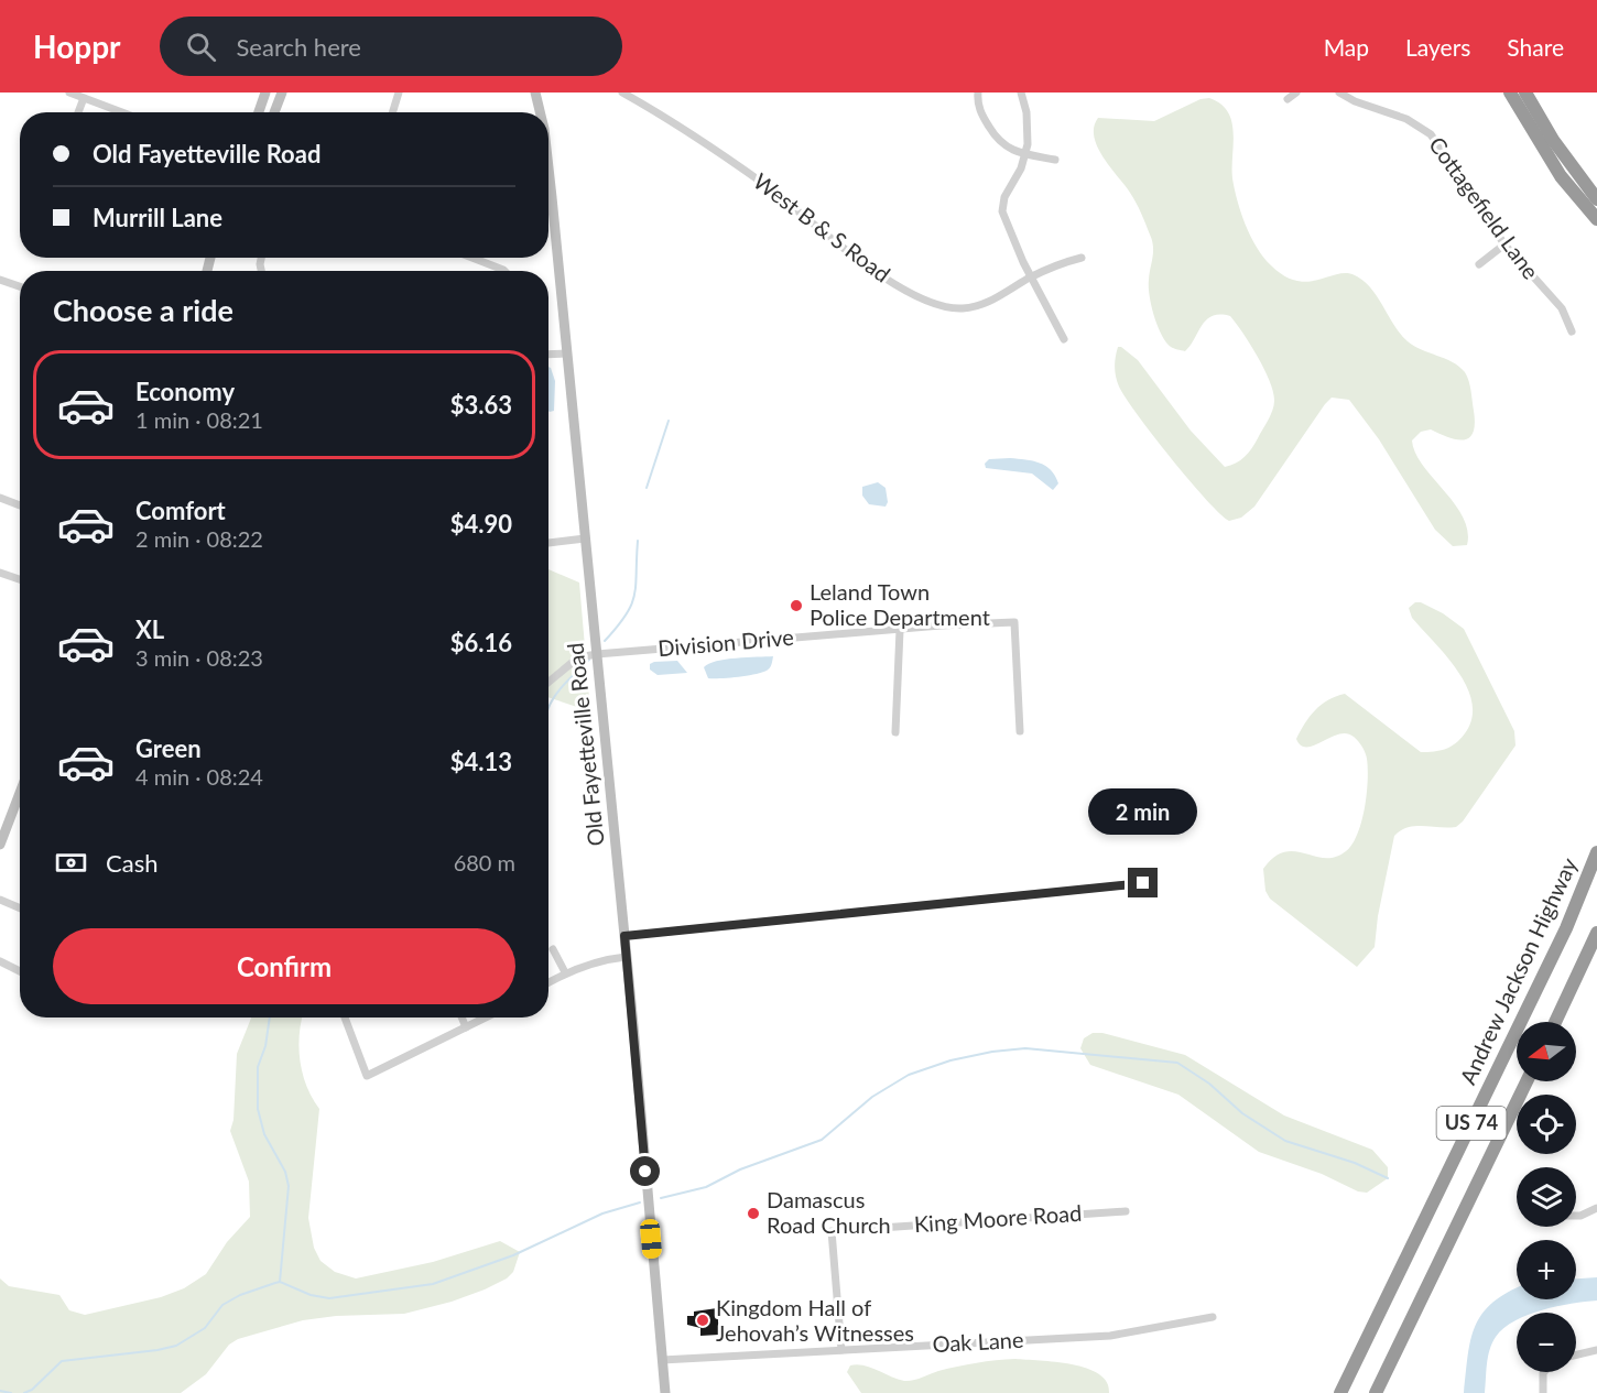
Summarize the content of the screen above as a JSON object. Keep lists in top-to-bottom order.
{
  "streets": {
    "highway": ["Andrew Jackson Highway", "US 74"],
    "street": [
      "Cottagefield Lane",
      "West B & S Road",
      "Division Drive",
      "Old Fayetteville Road",
      "King Moore Road",
      "Oak Lane"
    ]
  },
  "crossings": [
    ["Division Drive", "Old Fayetteville Road"],
    ["Old Fayetteville Road", "Oak Lane"],
    ["King Moore Road", "Oak Lane"]
  ],
  "places": ["Leland Town Police Department", "Damascus Road Church", "Kingdom Hall of Jehovah’s Witnesses"],
  "north": "left",
  "page": {
    "header": "Hoppr",
    "search": "Search here",
    "nav": ["Map", "Layers", "Share"],
    "banner": ["Old Fayetteville Road", "Murrill Lane"],
    "heading": "Choose a ride",
    "list": [
      {
        "name": "Economy",
        "note": "1 min · 08:21",
        "value": "$3.63"
      },
      {
        "name": "Comfort",
        "note": "2 min · 08:22",
        "value": "$4.90"
      },
      {
        "name": "XL",
        "note": "3 min · 08:23",
        "value": "$6.16"
      },
      {
        "name": "Green",
        "note": "4 min · 08:24",
        "value": "$4.13"
      }
    ],
    "bubble": "2 min",
    "pay": ["Cash", "680 m"],
    "buttons": "Confirm",
    "map_buttons": ["+", "−"]
  }
}
